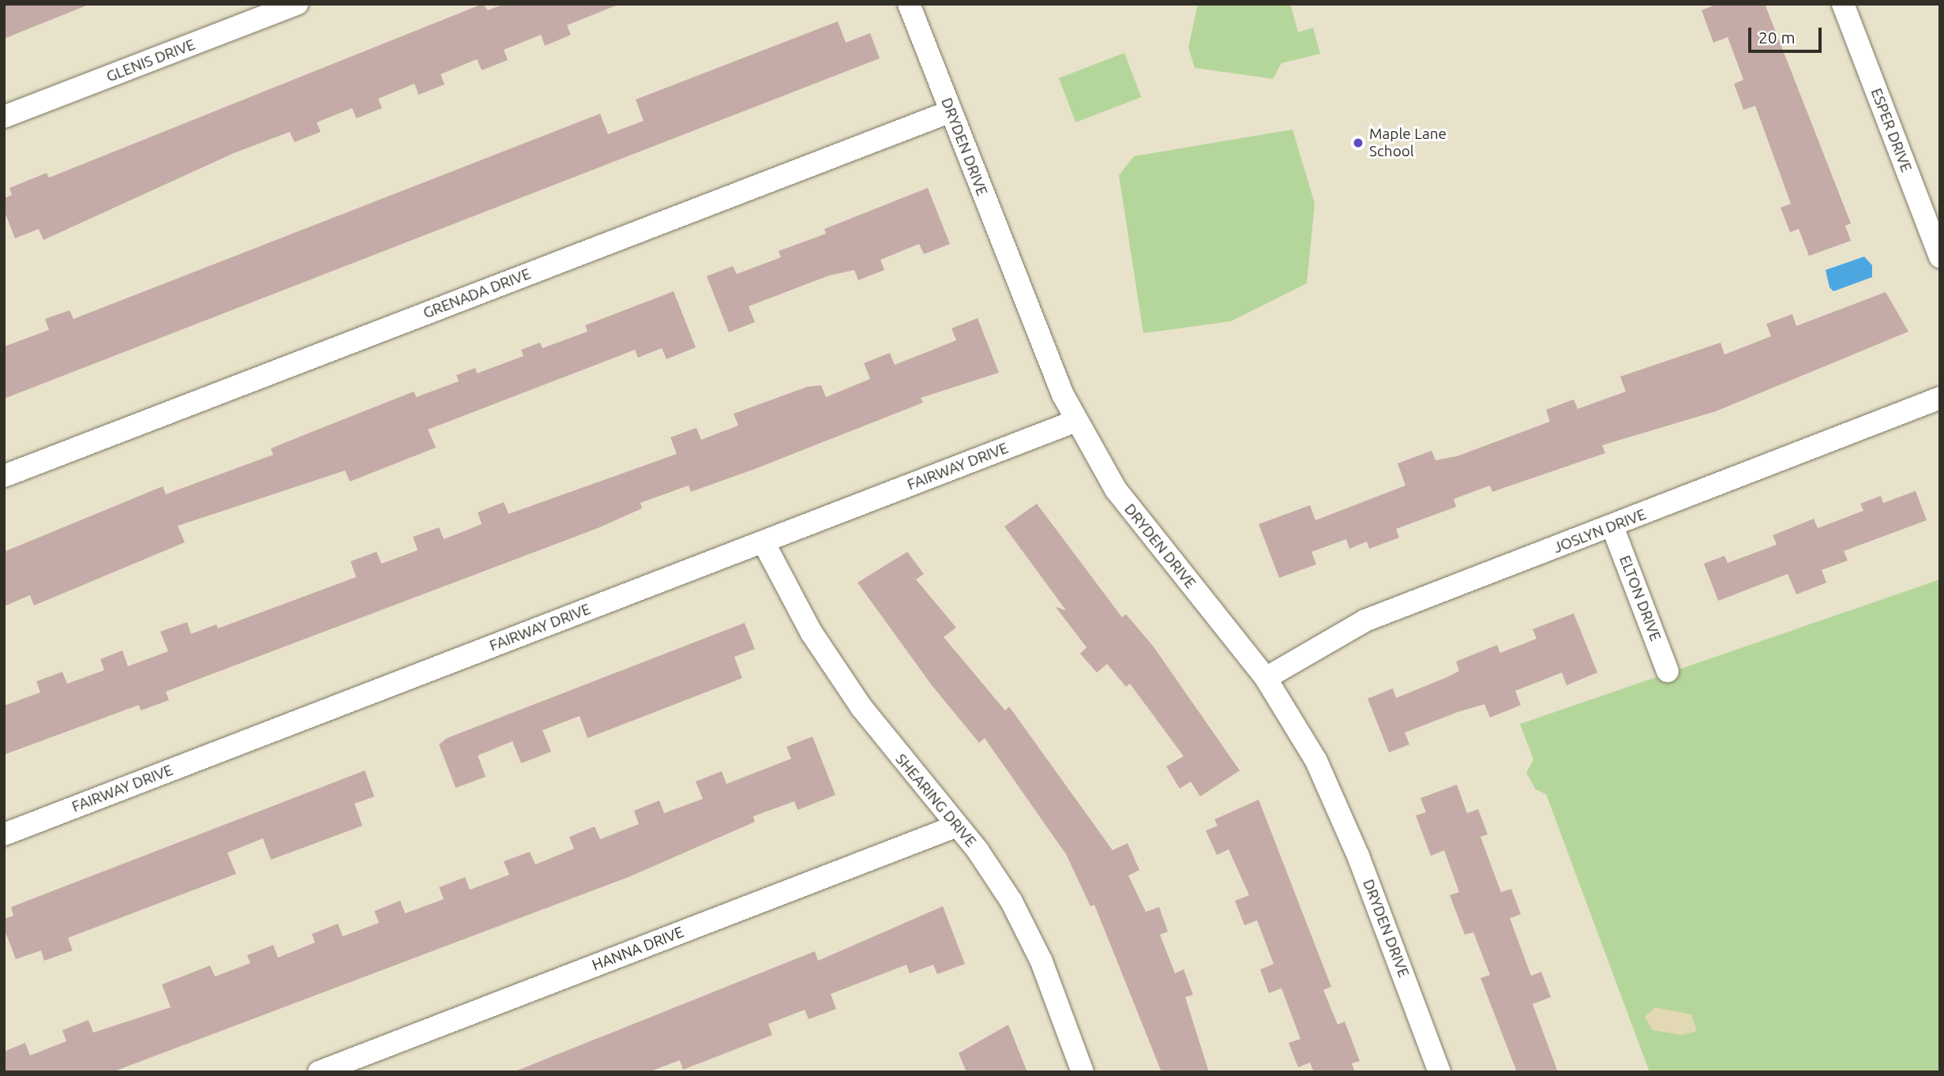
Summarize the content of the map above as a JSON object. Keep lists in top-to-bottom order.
{
  "streets": {
    "street": [
      "GLENIS DRIVE",
      "ESPER DRIVE",
      "DRYDEN DRIVE",
      "GRENADA DRIVE",
      "FAIRWAY DRIVE",
      "JOSLYN DRIVE",
      "ELTON DRIVE",
      "SHEARING DRIVE",
      "HANNA DRIVE"
    ]
  },
  "crossings": [
    ["DRYDEN DRIVE", "GRENADA DRIVE"],
    ["DRYDEN DRIVE", "FAIRWAY DRIVE"],
    ["DRYDEN DRIVE", "JOSLYN DRIVE"],
    ["FAIRWAY DRIVE", "SHEARING DRIVE"],
    ["JOSLYN DRIVE", "ELTON DRIVE"],
    ["SHEARING DRIVE", "HANNA DRIVE"]
  ],
  "places": ["Maple Lane School"],
  "scale_bar": "20 m"
}
